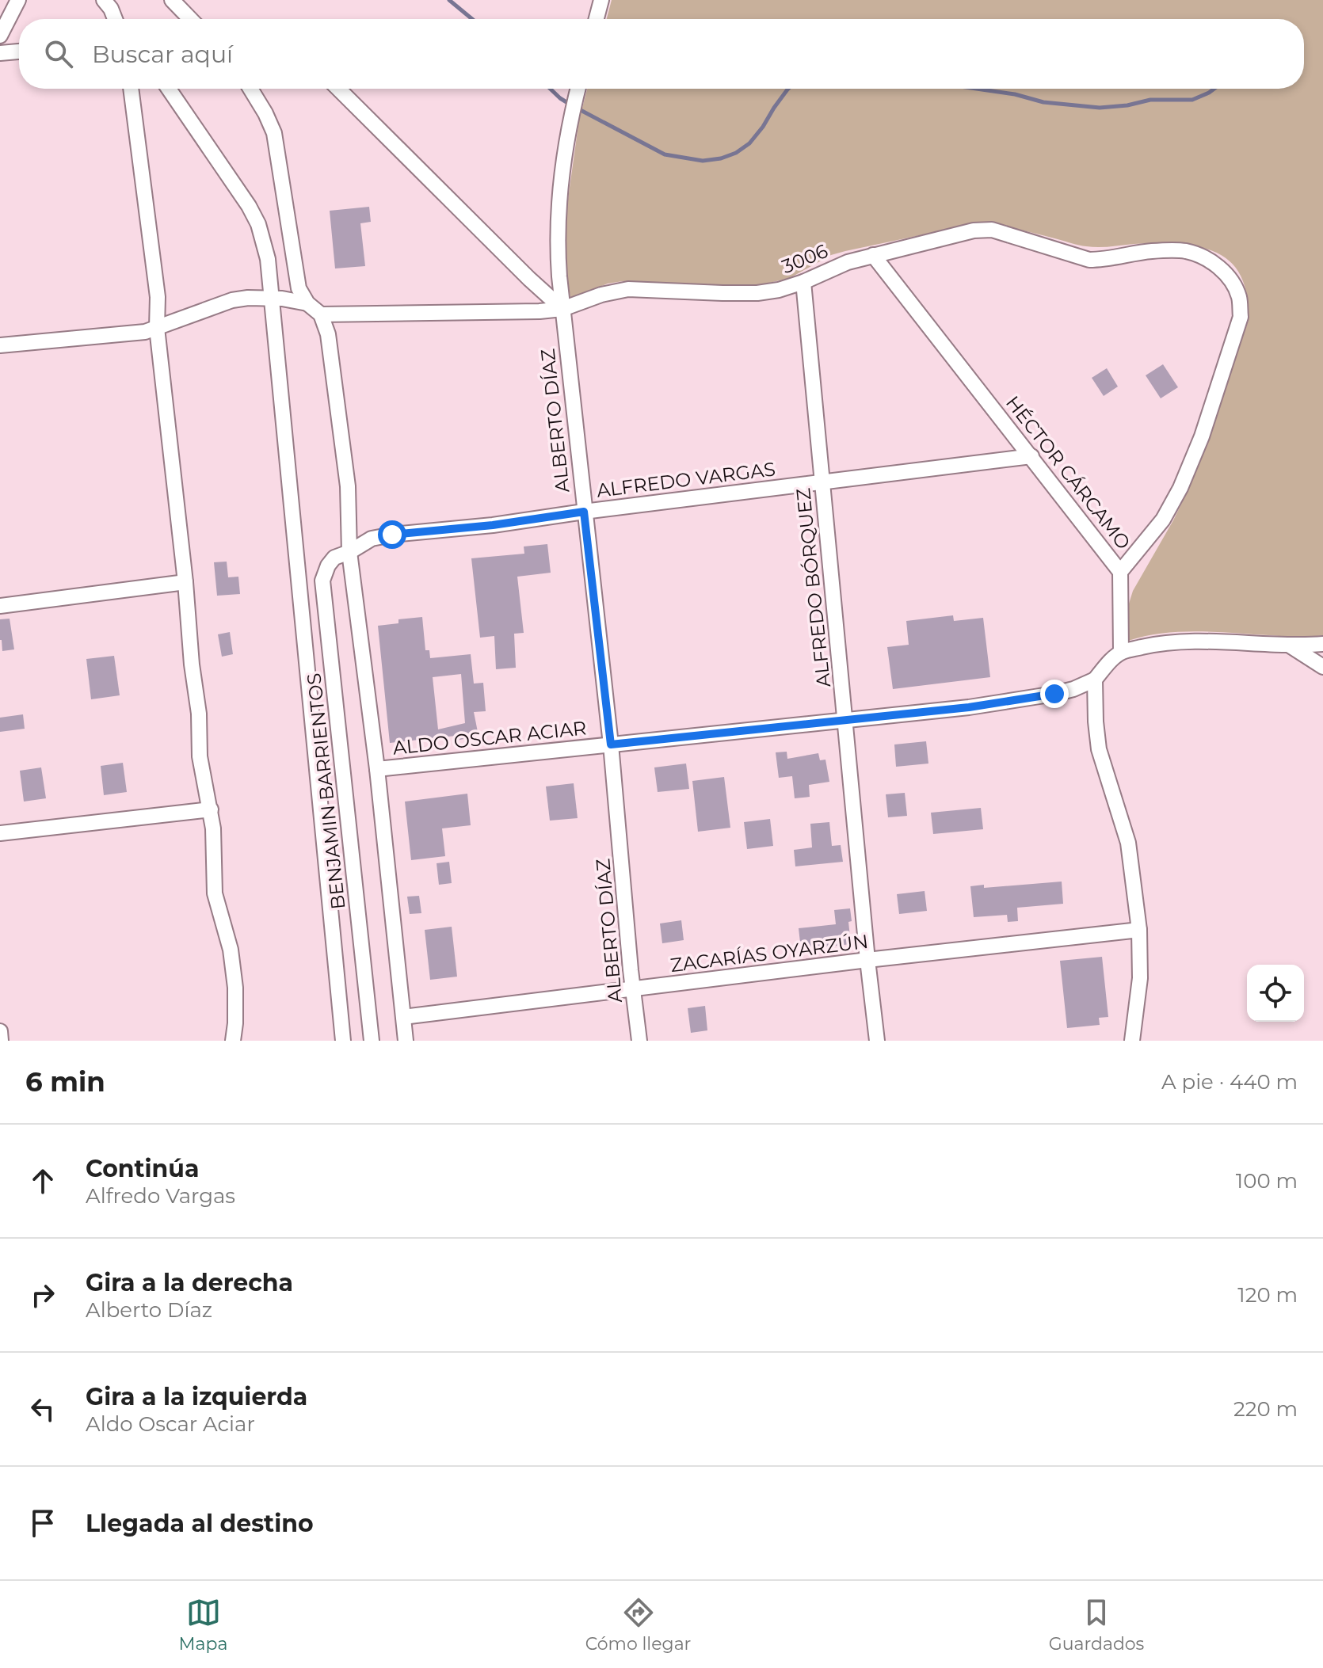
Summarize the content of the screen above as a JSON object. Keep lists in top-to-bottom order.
{
  "streets": {
    "street": [
      "3006",
      "ALBERTO DÍAZ",
      "HÉCTOR CÁRCAMO",
      "ALFREDO VARGAS",
      "ALFREDO BÓRQUEZ",
      "ALDO OSCAR ACIAR",
      "BENJAMIN BARRIENTOS",
      "ZACARÍAS OYARZÚN"
    ]
  },
  "crossings": [
    ["3006", "ALBERTO DÍAZ"],
    ["3006", "HÉCTOR CÁRCAMO"],
    ["3006", "ALFREDO BÓRQUEZ"],
    ["ALBERTO DÍAZ", "ALFREDO VARGAS"],
    ["ALBERTO DÍAZ", "ALDO OSCAR ACIAR"],
    ["ALBERTO DÍAZ", "ZACARÍAS OYARZÚN"],
    ["HÉCTOR CÁRCAMO", "ALFREDO VARGAS"],
    ["ALFREDO VARGAS", "ALFREDO BÓRQUEZ"],
    ["ALFREDO VARGAS", "BENJAMIN BARRIENTOS"],
    ["ALFREDO BÓRQUEZ", "ALDO OSCAR ACIAR"],
    ["ALFREDO BÓRQUEZ", "ZACARÍAS OYARZÚN"]
  ],
  "page": {
    "search": "Buscar aquí",
    "heading": ["6 min", "A pie · 440 m"],
    "list": [
      ["Continúa", "Alfredo Vargas", "100 m"],
      ["Gira a la derecha", "Alberto Díaz", "120 m"],
      ["Gira a la izquierda", "Aldo Oscar Aciar", "220 m"],
      "Llegada al destino"
    ],
    "nav": ["Mapa", "Cómo llegar", "Guardados"]
  }
}
